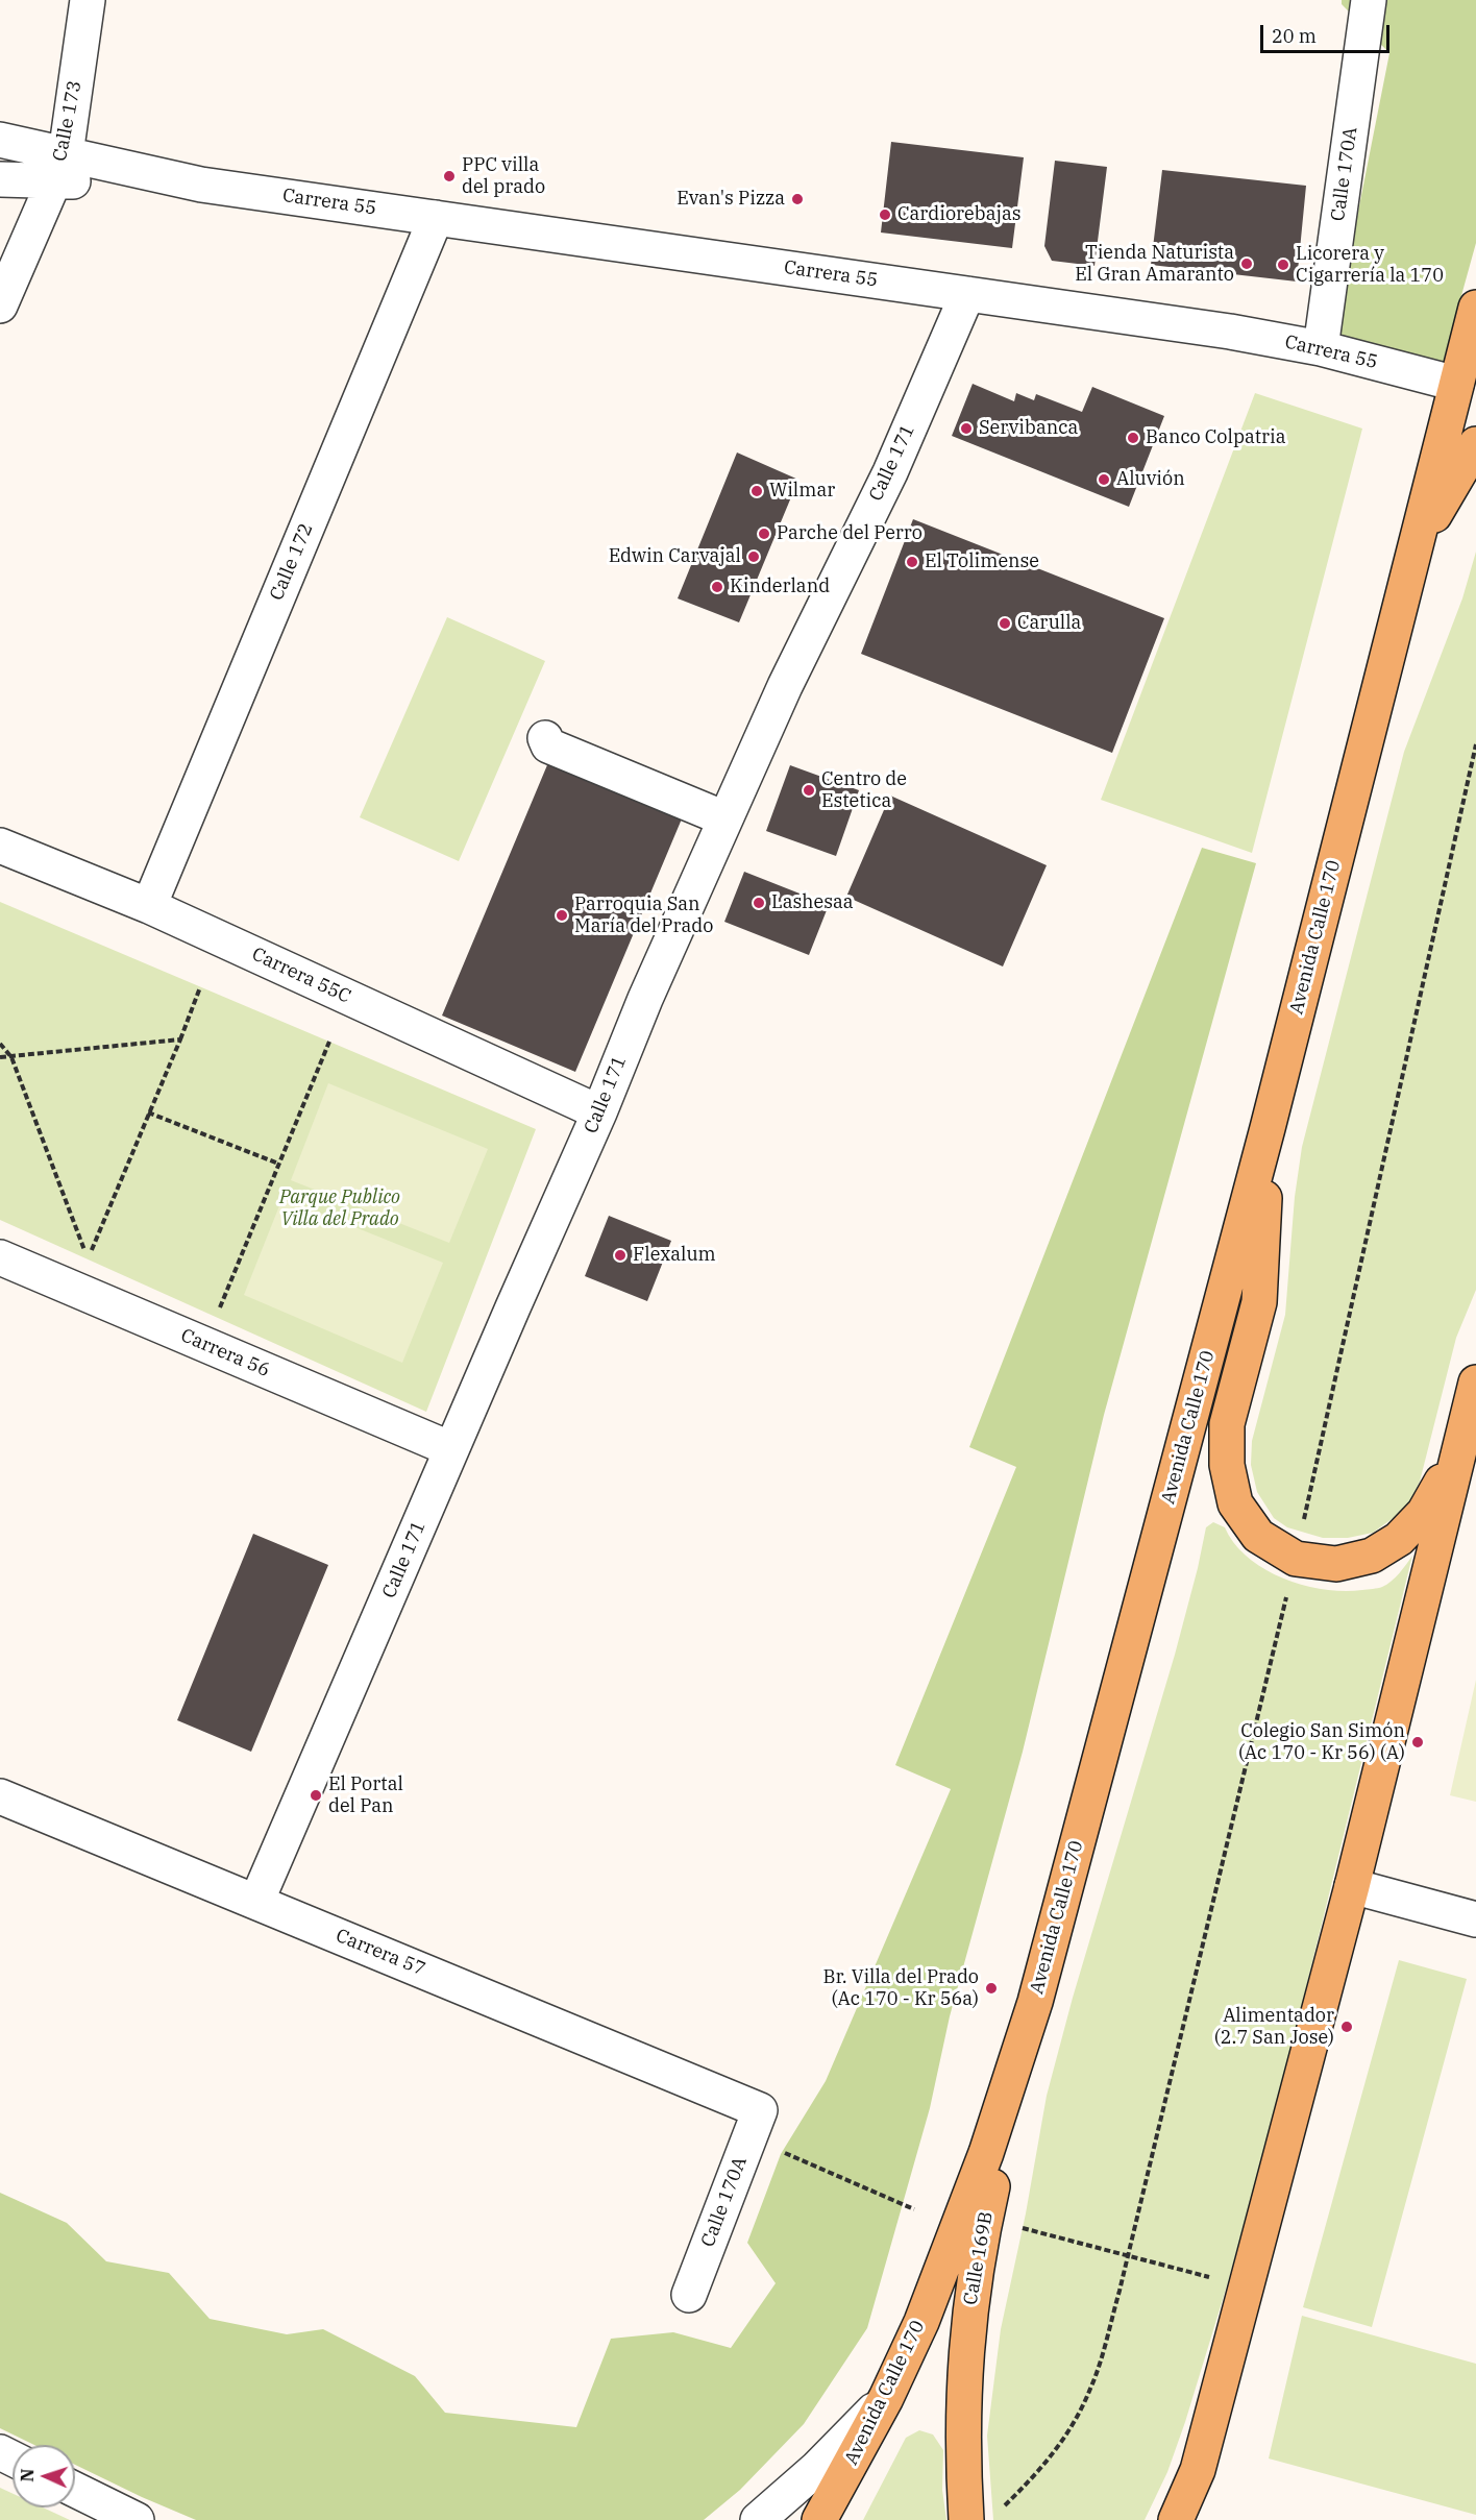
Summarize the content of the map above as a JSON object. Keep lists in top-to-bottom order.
{
  "streets": {
    "main road": ["Avenida Calle 170", "Calle 169B"],
    "street": [
      "Calle 173",
      "Calle 170A",
      "Carrera 55",
      "Calle 171",
      "Calle 172",
      "Carrera 55C",
      "Carrera 56",
      "Carrera 57"
    ]
  },
  "crossings": [
    ["Calle 173", "Carrera 55"],
    ["Calle 170A", "Carrera 55"],
    ["Calle 170A", "Carrera 57"],
    ["Carrera 55", "Calle 171"],
    ["Carrera 55", "Calle 172"],
    ["Carrera 55", "Avenida Calle 170"],
    ["Calle 171", "Carrera 55C"],
    ["Calle 171", "Carrera 56"],
    ["Calle 171", "Carrera 57"],
    ["Calle 172", "Carrera 55C"],
    ["Avenida Calle 170", "Calle 169B"]
  ],
  "parks": ["Parque Publico Villa del Prado"],
  "places": [
    "PPC villa del prado",
    "Evan's Pizza",
    "Cardiorebajas",
    "Tienda Naturista El Gran Amaranto",
    "Licorera y Cigarrería la 170",
    "Servibanca",
    "Banco Colpatria",
    "Aluvión",
    "Wilmar",
    "Parche del Perro",
    "Edwin Carvajal",
    "El Tolimense",
    "Kinderland",
    "Carulla",
    "Centro de Estetica",
    "Lashesaa",
    "Parroquia San María del Prado",
    "Flexalum",
    "Colegio San Simón (Ac 170 - Kr 56) (A)",
    "El Portal del Pan",
    "Br. Villa del Prado (Ac 170 - Kr 56a)",
    "Alimentador (2.7 San Jose)"
  ],
  "scale_bar": "20 m",
  "north": "left"
}
